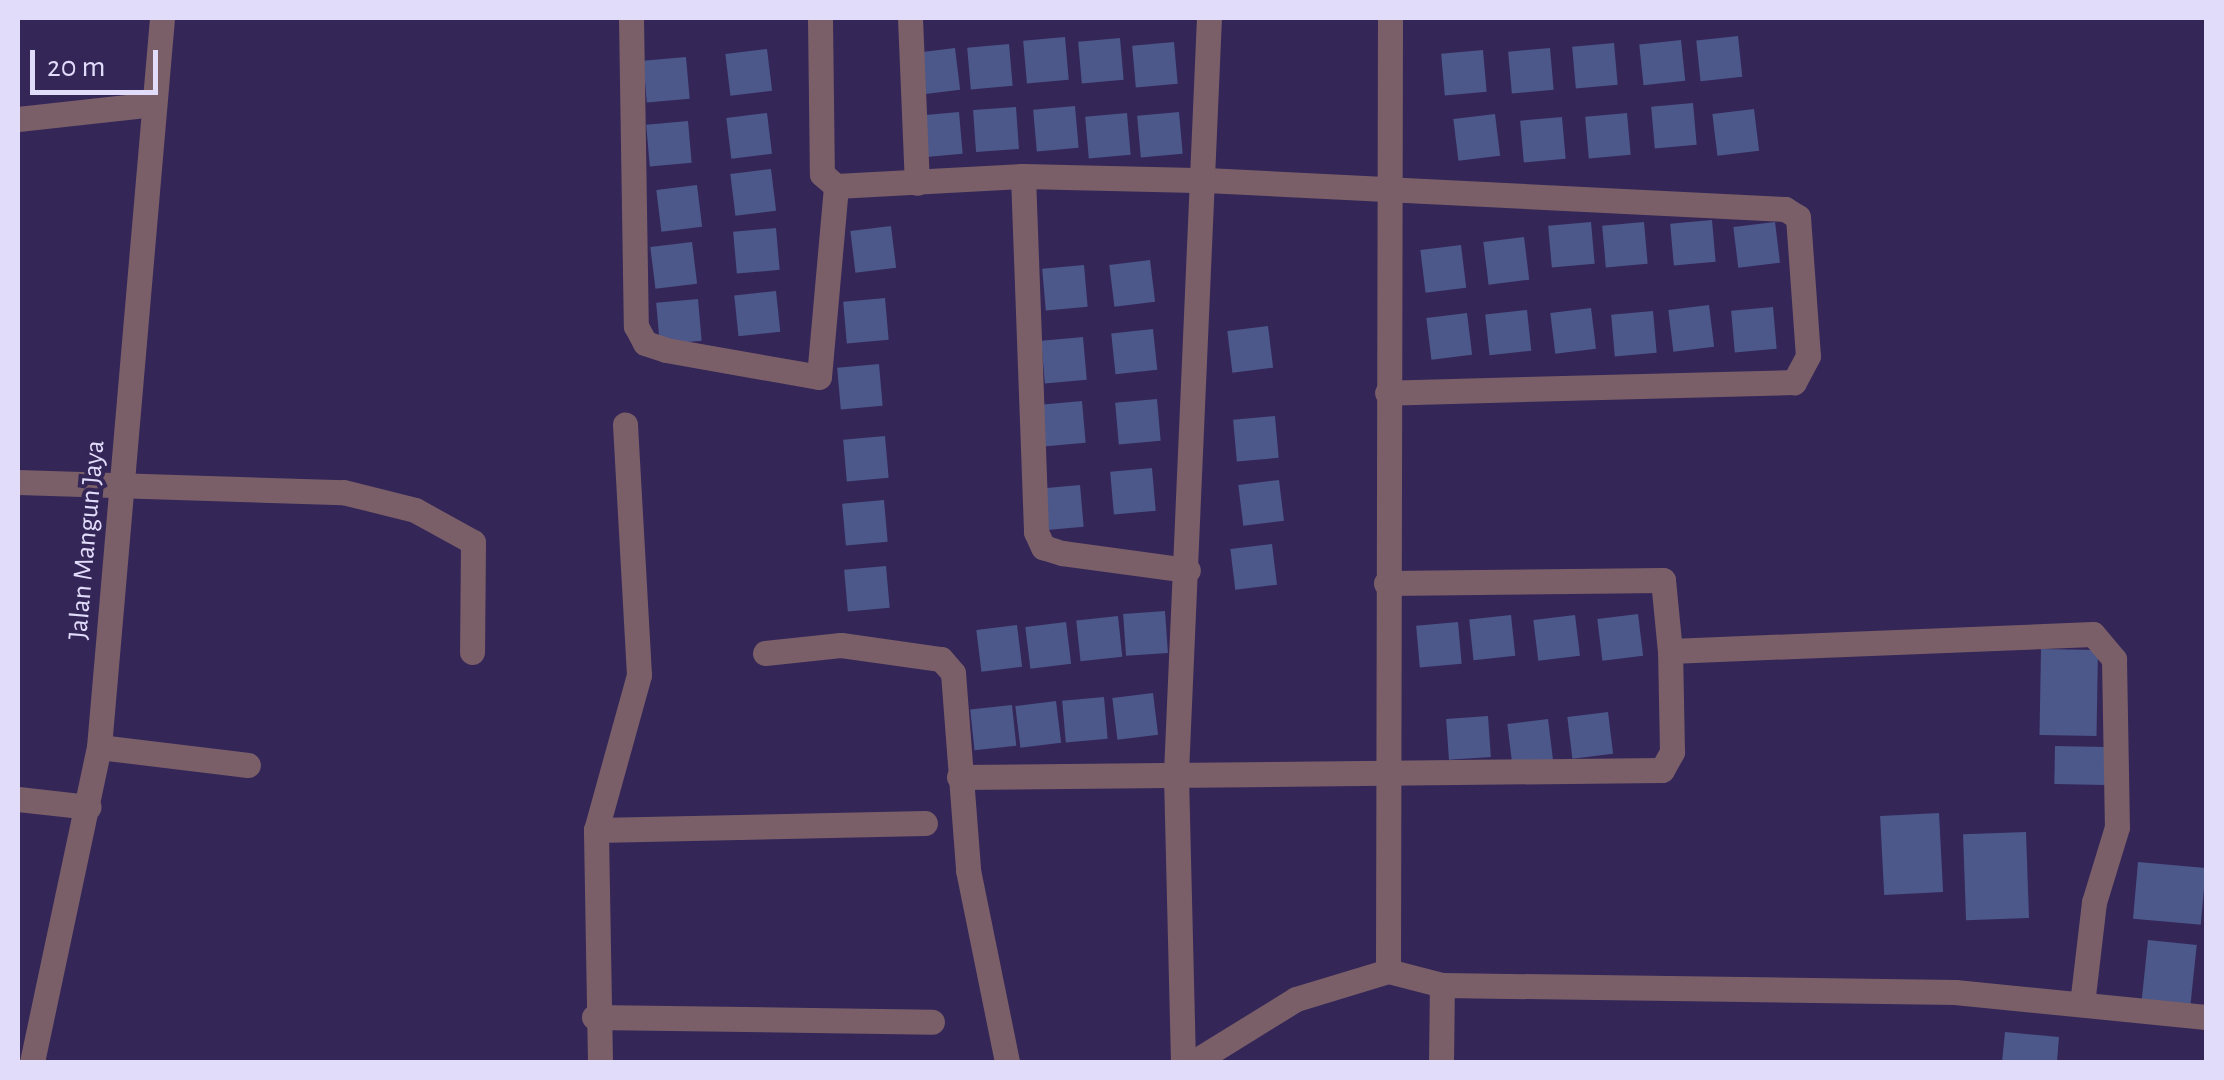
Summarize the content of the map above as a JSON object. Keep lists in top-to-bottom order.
{
  "streets": {
    "street": ["Jalan Mangun Jaya"]
  },
  "scale_bar": "20 m"
}
